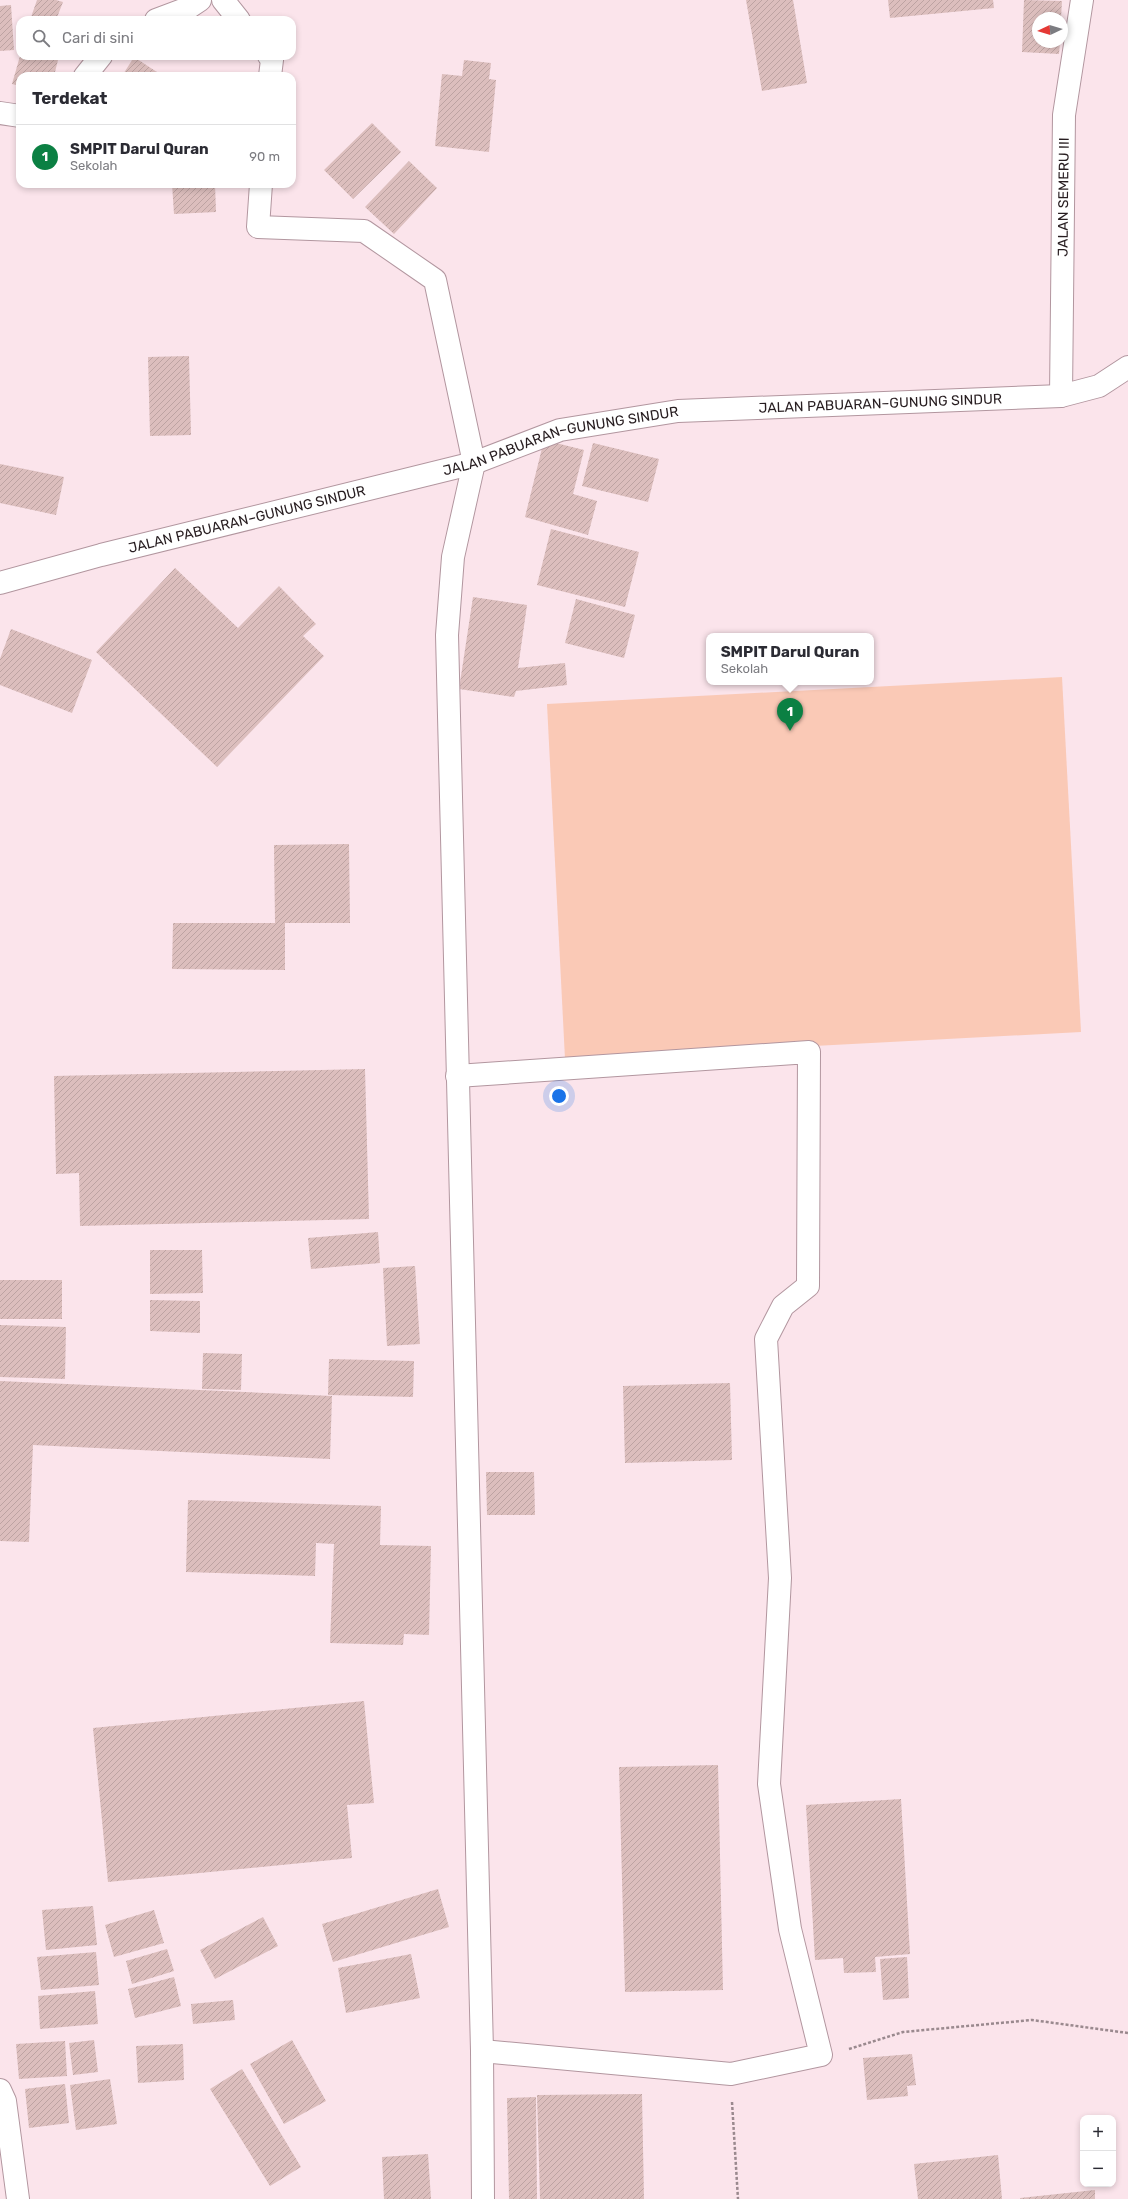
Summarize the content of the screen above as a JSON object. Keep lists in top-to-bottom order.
{
  "streets": {
    "street": ["JALAN SEMERU III", "JALAN PABUARAN–GUNUNG SINDUR"]
  },
  "crossings": [
    ["JALAN SEMERU III", "JALAN PABUARAN–GUNUNG SINDUR"]
  ],
  "north": "left",
  "page": {
    "search": "Cari di sini",
    "heading": "Terdekat",
    "list": [
      {
        "mark": "1",
        "name": "SMPIT Darul Quran",
        "note": "Sekolah",
        "value": "90 m"
      }
    ],
    "popup": ["SMPIT Darul Quran", "Sekolah"],
    "pins": "1",
    "map_buttons": ["+", "−"]
  }
}
